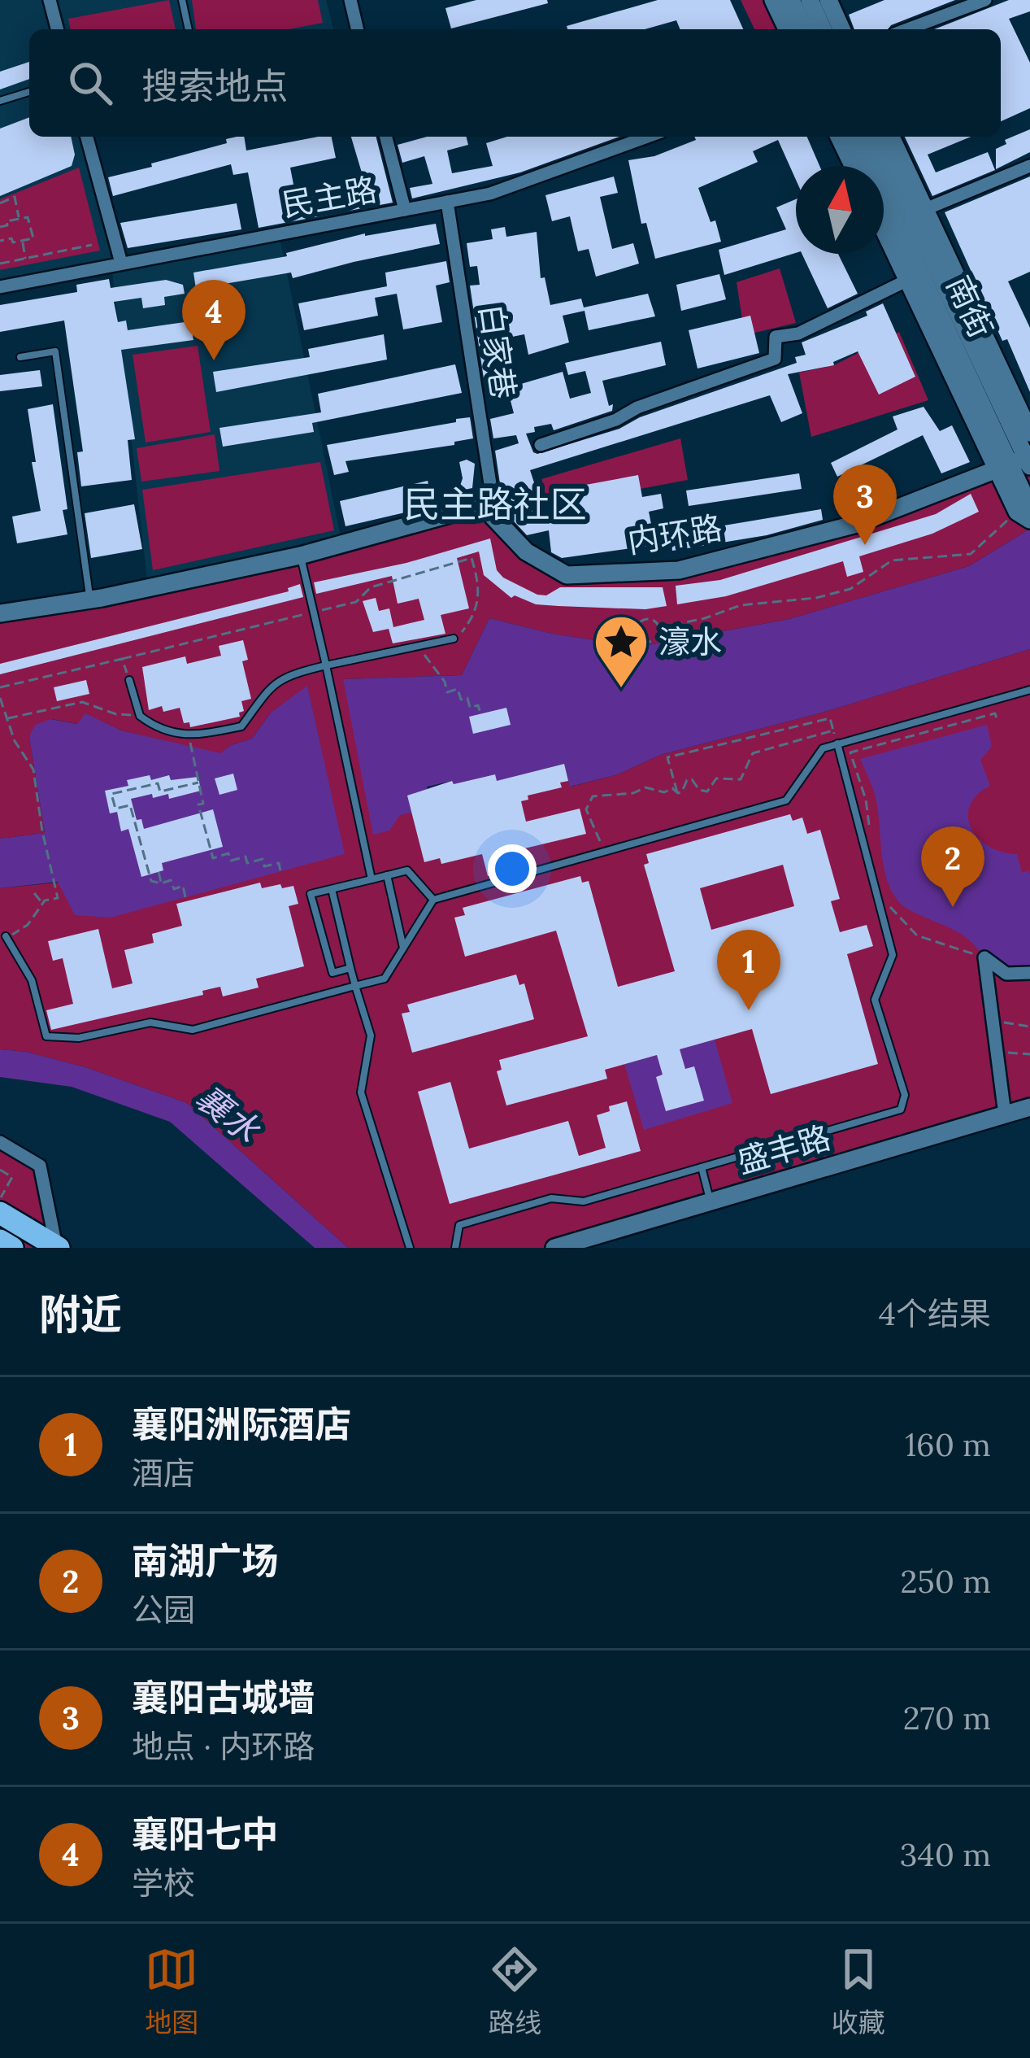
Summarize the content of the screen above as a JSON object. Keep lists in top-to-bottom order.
{
  "streets": {
    "street": [
      "民主路",
      "南街",
      "白家巷",
      "内环路",
      "盛丰路"
    ]
  },
  "crossings": [
    ["民主路", "白家巷"],
    ["南街", "内环路"],
    ["白家巷", "内环路"]
  ],
  "districts": ["民主路社区"],
  "water": ["襄水"],
  "places": {
    "place": ["濠水"]
  },
  "north": "top",
  "page": {
    "search": "搜索地点",
    "pins": [
      "4",
      "3",
      "2",
      "1"
    ],
    "heading": ["附近", "4个结果"],
    "list": [
      {
        "mark": "1",
        "name": "襄阳洲际酒店",
        "note": "酒店",
        "value": "160 m"
      },
      {
        "mark": "2",
        "name": "南湖广场",
        "note": "公园",
        "value": "250 m"
      },
      {
        "mark": "3",
        "name": "襄阳古城墙",
        "note": "地点 · 内环路",
        "value": "270 m"
      },
      {
        "mark": "4",
        "name": "襄阳七中",
        "note": "学校",
        "value": "340 m"
      }
    ],
    "nav": ["地图", "路线", "收藏"]
  }
}
